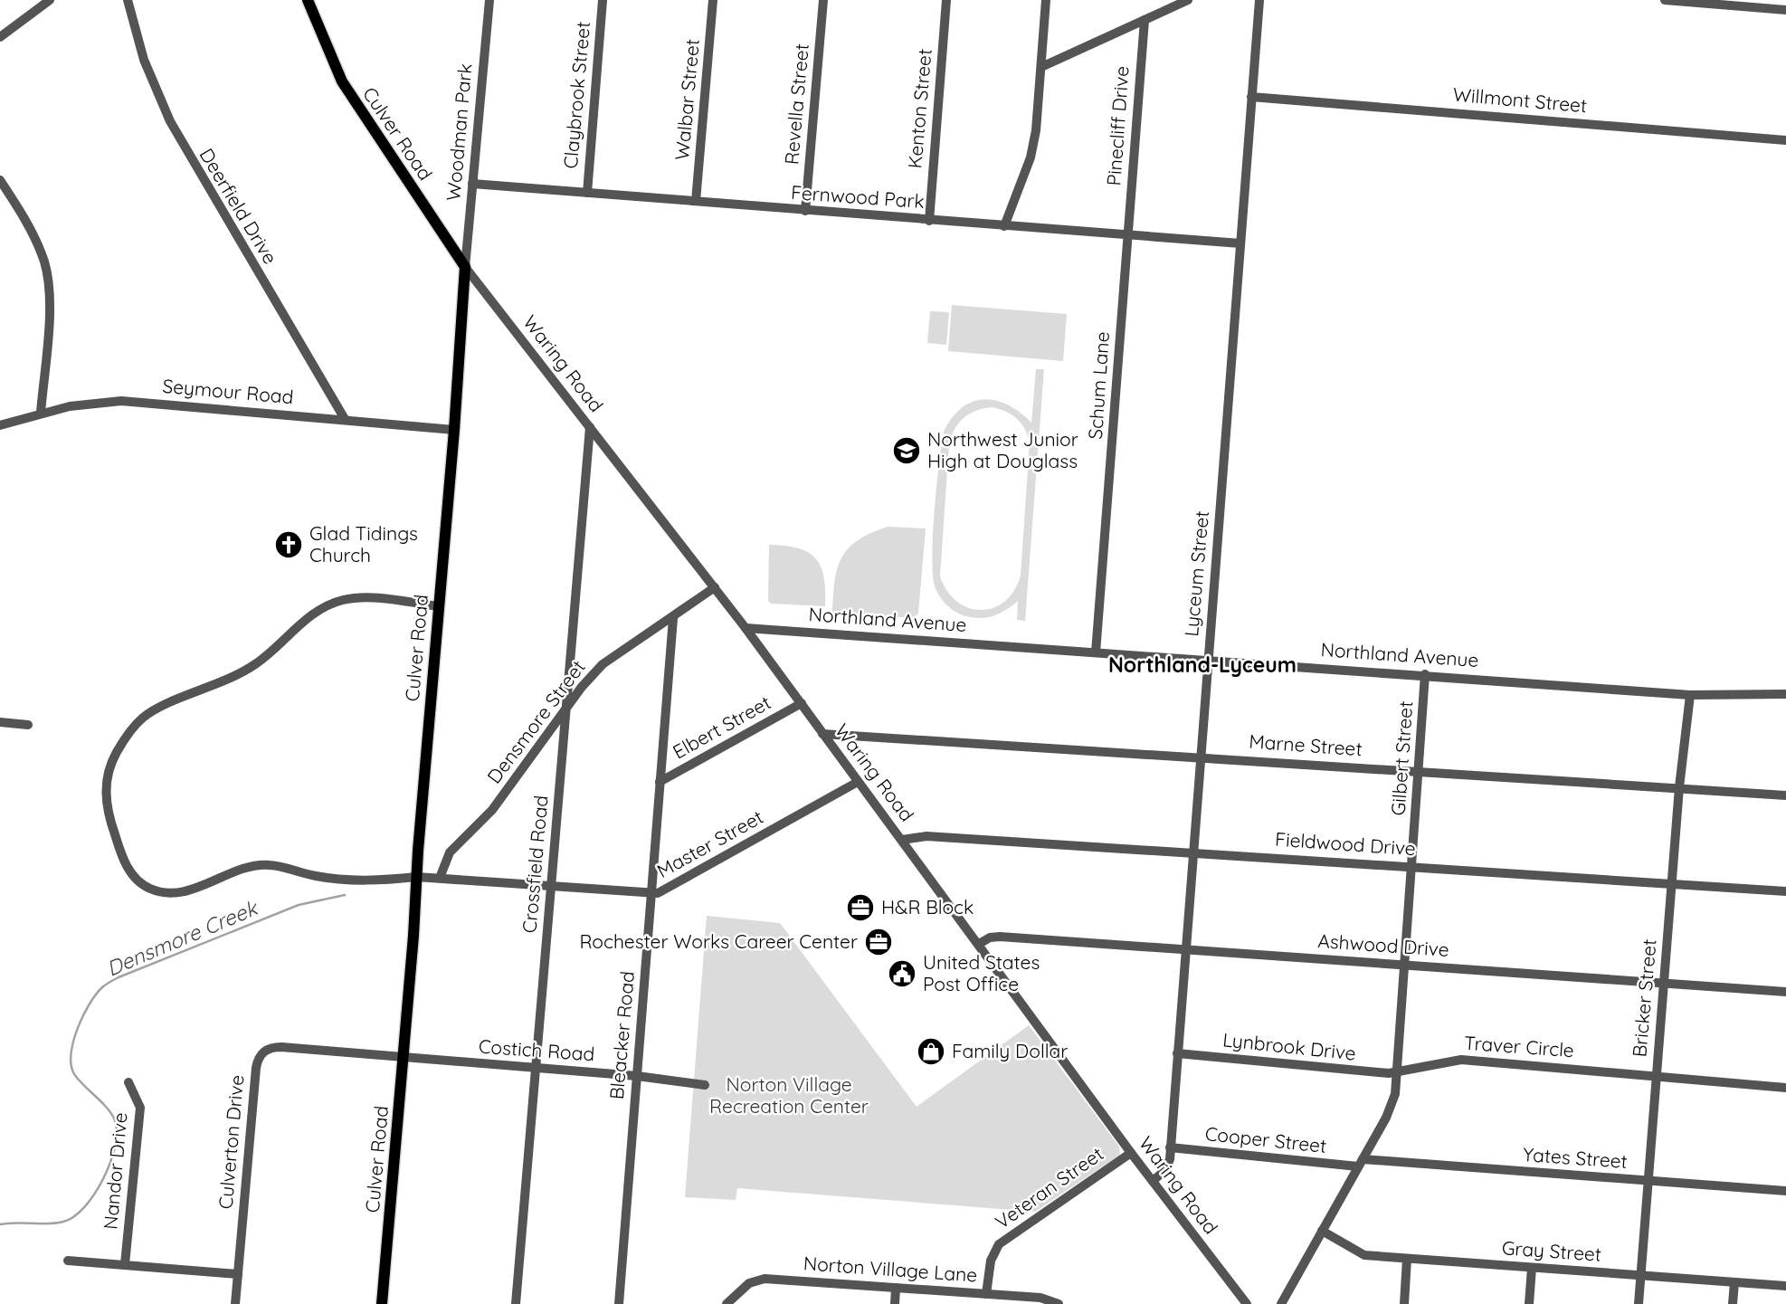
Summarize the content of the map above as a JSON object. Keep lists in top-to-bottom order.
{
  "streets": {
    "main road": ["Culver Road"],
    "street": [
      "Claybrook Street",
      "Walbar Street",
      "Willmont Street",
      "Revella Street",
      "Kenton Street",
      "Pinecliff Drive",
      "Woodman Park",
      "Fernwood Park",
      "Deerfield Drive",
      "Waring Road",
      "Schum Lane",
      "Seymour Road",
      "Lyceum Street",
      "Northland Avenue",
      "Densmore Street",
      "Elbert Street",
      "Marne Street",
      "Gilbert Street",
      "Master Street",
      "Fieldwood Drive",
      "Crossfield Road",
      "Ashwood Drive",
      "Bricker Street",
      "Bleacker Road",
      "Lynbrook Drive",
      "Traver Circle",
      "Costich Road",
      "Cooper Street",
      "Culverton Drive",
      "Yates Street",
      "Nandor Drive",
      "Veteran Street",
      "Gray Street",
      "Norton Village Lane"
    ]
  },
  "crossings": [
    ["Claybrook Street", "Fernwood Park"],
    ["Walbar Street", "Fernwood Park"],
    ["Willmont Street", "Lyceum Street"],
    ["Revella Street", "Fernwood Park"],
    ["Kenton Street", "Fernwood Park"],
    ["Pinecliff Drive", "Fernwood Park"],
    ["Pinecliff Drive", "Schum Lane"],
    ["Woodman Park", "Culver Road"],
    ["Woodman Park", "Fernwood Park"],
    ["Woodman Park", "Waring Road"],
    ["Culver Road", "Waring Road"],
    ["Culver Road", "Seymour Road"],
    ["Culver Road", "Master Street"],
    ["Culver Road", "Costich Road"],
    ["Culver Road", "Culverton Drive"],
    ["Fernwood Park", "Schum Lane"],
    ["Fernwood Park", "Lyceum Street"],
    ["Deerfield Drive", "Seymour Road"],
    ["Waring Road", "Lyceum Street"],
    ["Waring Road", "Northland Avenue"],
    ["Waring Road", "Densmore Street"],
    ["Waring Road", "Elbert Street"],
    ["Waring Road", "Marne Street"],
    ["Waring Road", "Master Street"],
    ["Waring Road", "Fieldwood Drive"],
    ["Waring Road", "Crossfield Road"],
    ["Waring Road", "Ashwood Drive"],
    ["Waring Road", "Veteran Street"],
    ["Schum Lane", "Northland Avenue"],
    ["Lyceum Street", "Northland Avenue"],
    ["Lyceum Street", "Marne Street"],
    ["Lyceum Street", "Fieldwood Drive"],
    ["Lyceum Street", "Ashwood Drive"],
    ["Lyceum Street", "Lynbrook Drive"],
    ["Lyceum Street", "Cooper Street"],
    ["Northland Avenue", "Gilbert Street"],
    ["Northland Avenue", "Bricker Street"],
    ["Densmore Street", "Master Street"],
    ["Densmore Street", "Crossfield Road"],
    ["Densmore Street", "Bleacker Road"],
    ["Elbert Street", "Bleacker Road"],
    ["Marne Street", "Gilbert Street"],
    ["Marne Street", "Bricker Street"],
    ["Gilbert Street", "Fieldwood Drive"],
    ["Gilbert Street", "Ashwood Drive"],
    ["Gilbert Street", "Lynbrook Drive"],
    ["Gilbert Street", "Traver Circle"],
    ["Master Street", "Crossfield Road"],
    ["Master Street", "Bleacker Road"],
    ["Fieldwood Drive", "Bricker Street"],
    ["Crossfield Road", "Costich Road"],
    ["Ashwood Drive", "Bricker Street"],
    ["Bricker Street", "Traver Circle"],
    ["Bricker Street", "Yates Street"],
    ["Bricker Street", "Gray Street"],
    ["Bleacker Road", "Costich Road"],
    ["Lynbrook Drive", "Traver Circle"],
    ["Costich Road", "Culverton Drive"],
    ["Cooper Street", "Yates Street"],
    ["Veteran Street", "Norton Village Lane"]
  ],
  "districts": ["Northland-Lyceum"],
  "water": ["Densmore Creek"],
  "parks": ["Norton Village Recreation Center"],
  "places": {
    "school or university": ["Northwest Junior High at Douglass"],
    "church": ["Glad Tidings Church"],
    "office": ["H&R Block", "Rochester Works Career Center"],
    "public building": ["United States Post Office"],
    "shop": ["Family Dollar"]
  }
}
